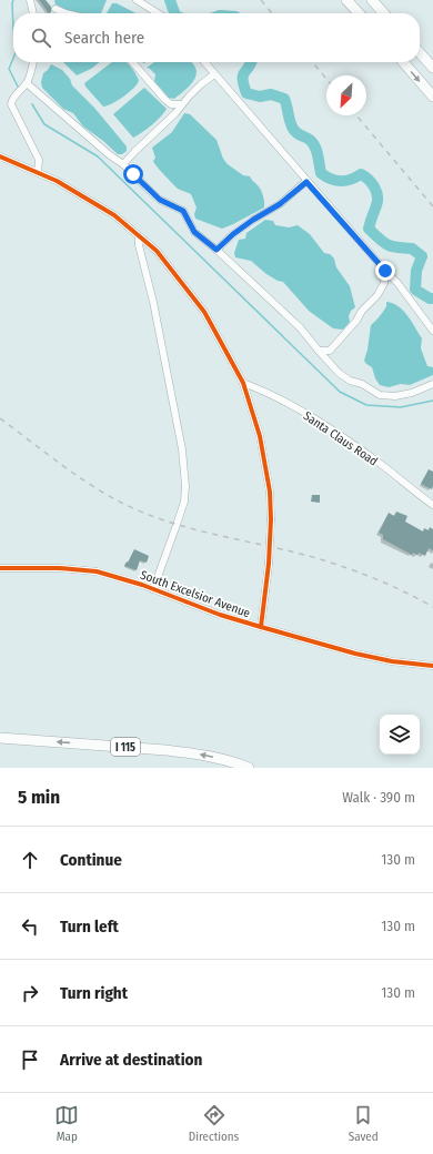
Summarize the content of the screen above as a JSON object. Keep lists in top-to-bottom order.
{
  "streets": {
    "highway": ["I 115"],
    "street": ["Santa Claus Road", "South Excelsior Avenue"]
  },
  "north": "bottom left",
  "page": {
    "search": "Search here",
    "heading": ["5 min", "Walk · 390 m"],
    "list": [
      ["Continue", "130 m"],
      ["Turn left", "130 m"],
      ["Turn right", "130 m"],
      "Arrive at destination"
    ],
    "nav": ["Map", "Directions", "Saved"]
  }
}
